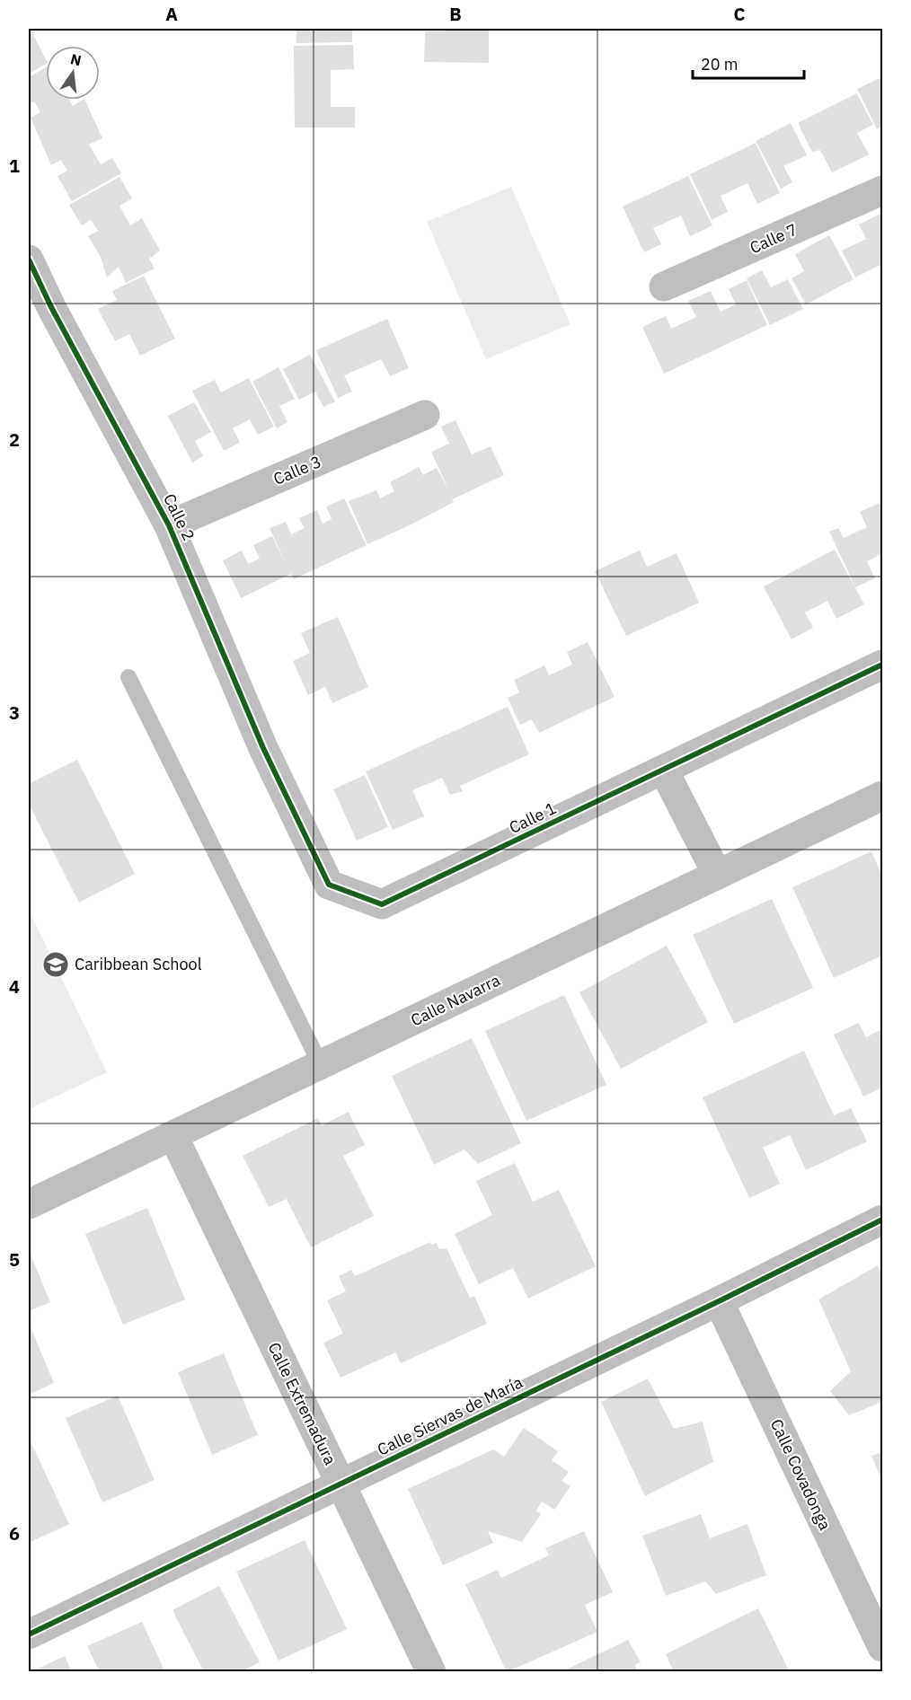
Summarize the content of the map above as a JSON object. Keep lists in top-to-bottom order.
{
  "streets": {
    "street": [
      "Calle 7",
      "Calle 3",
      "Calle 2",
      "Calle 1",
      "Calle Navarra",
      "Calle Extremadura",
      "Calle Siervas de María",
      "Calle Covadonga"
    ]
  },
  "crossings": [
    ["Calle 3", "Calle 2"],
    ["Calle 2", "Calle 1"],
    ["Calle Navarra", "Calle Extremadura"],
    ["Calle Extremadura", "Calle Siervas de María"],
    ["Calle Siervas de María", "Calle Covadonga"]
  ],
  "places": {
    "school or university": ["Caribbean School"]
  },
  "scale_bar": "20 m",
  "north": "top",
  "grid": {
    "columns": ["A", "B", "C"],
    "rows": [
      "1",
      "2",
      "3",
      "4",
      "5",
      "6"
    ]
  }
}
